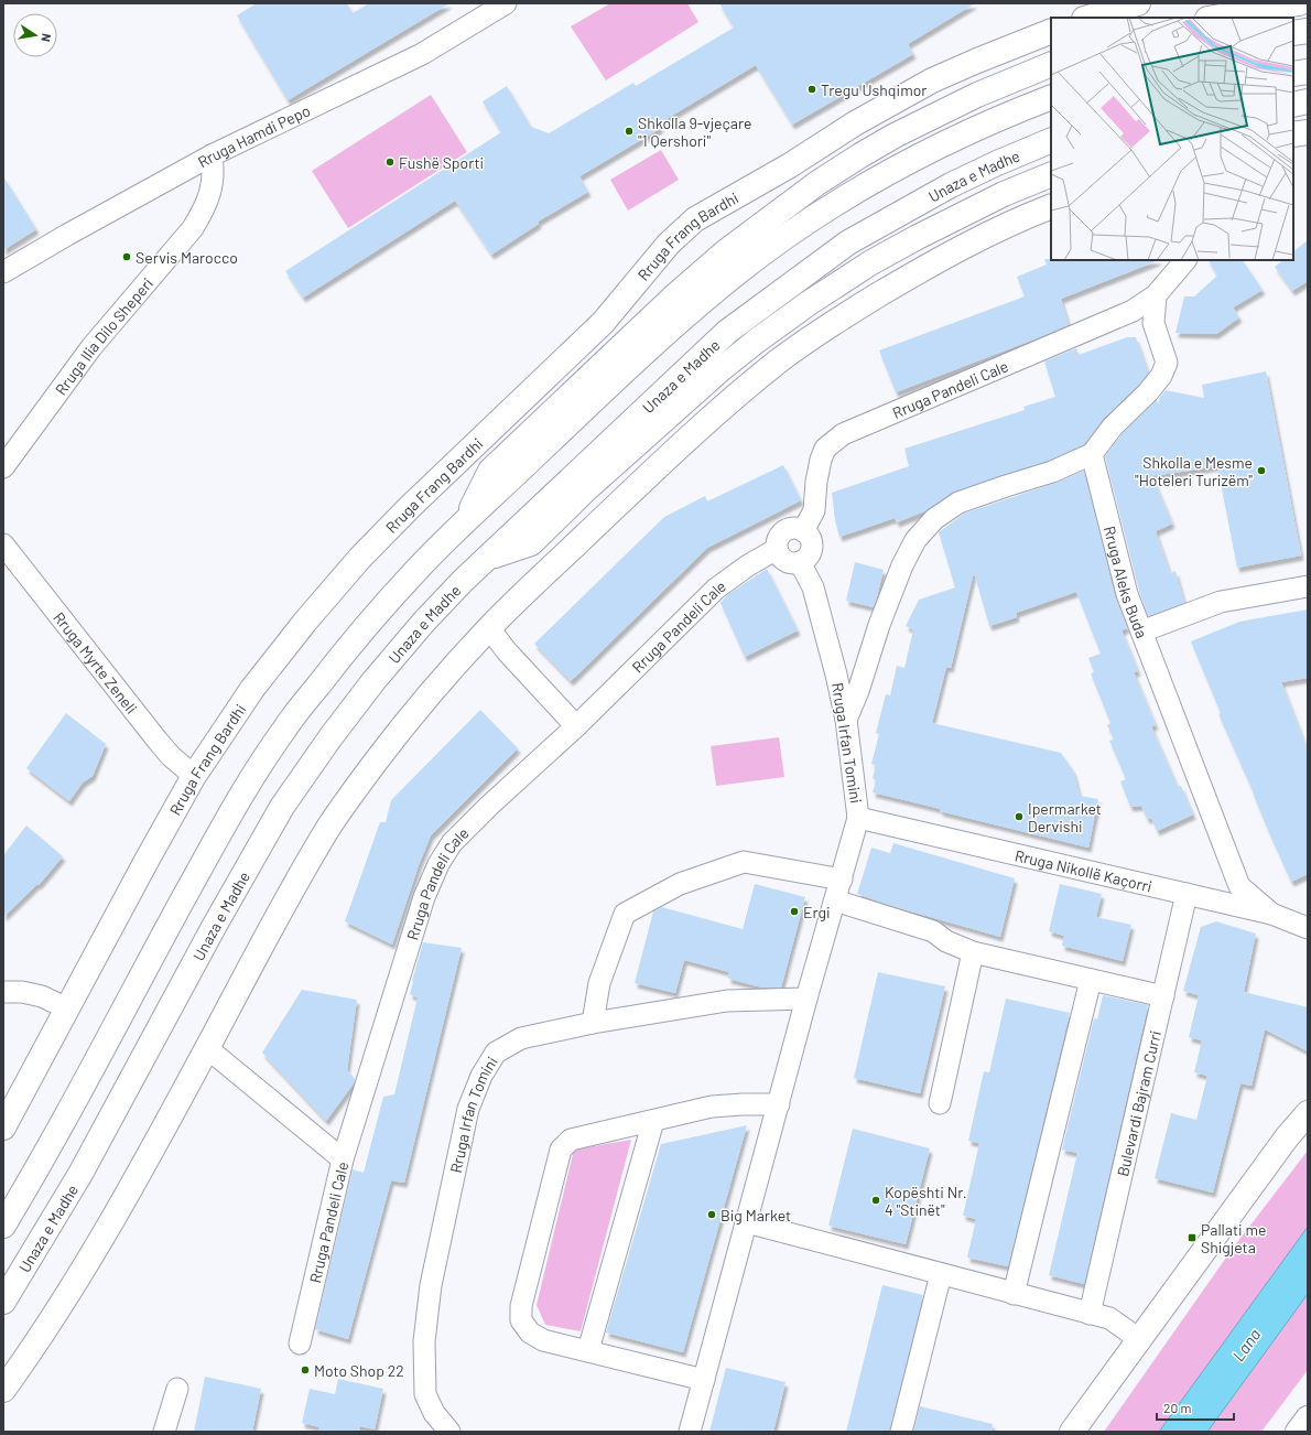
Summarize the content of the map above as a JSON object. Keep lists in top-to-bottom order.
{
  "streets": {
    "main road": ["Unaza e Madhe", "Rruga Frang Bardhi"],
    "street": [
      "Rruga Hamdi Pepo",
      "Rruga Ilia Dilo Sheperi",
      "Rruga Pandeli Cale",
      "Rruga Aleks Buda",
      "Rruga Myrte Zeneli",
      "Rruga Irfan Tomini",
      "Rruga Nikollë Kaçorri",
      "Bulevardi Bajram Curri"
    ]
  },
  "crossings": [
    ["Rruga Hamdi Pepo", "Rruga Ilia Dilo Sheperi"],
    ["Rruga Frang Bardhi", "Rruga Myrte Zeneli"],
    ["Rruga Pandeli Cale", "Rruga Irfan Tomini"],
    ["Rruga Aleks Buda", "Rruga Nikollë Kaçorri"],
    ["Rruga Irfan Tomini", "Rruga Nikollë Kaçorri"],
    ["Rruga Nikollë Kaçorri", "Bulevardi Bajram Curri"]
  ],
  "water": ["Lana"],
  "places": {
    "other": [
      "Tregu Ushqimor",
      "Shkolla 9-vjeçare \"1 Qershori\"",
      "Fushë Sporti",
      "Servis Marocco",
      "Shkolla e Mesme \"Hoteleri Turizëm\"",
      "Ipermarket Dervishi",
      "Ergi",
      "Kopështi Nr. 4 \"Stinët\"",
      "Big Market",
      "Moto Shop 22"
    ],
    "transit": ["Pallati me Shigjeta"]
  },
  "scale_bar": "20 m",
  "north": "right"
}
